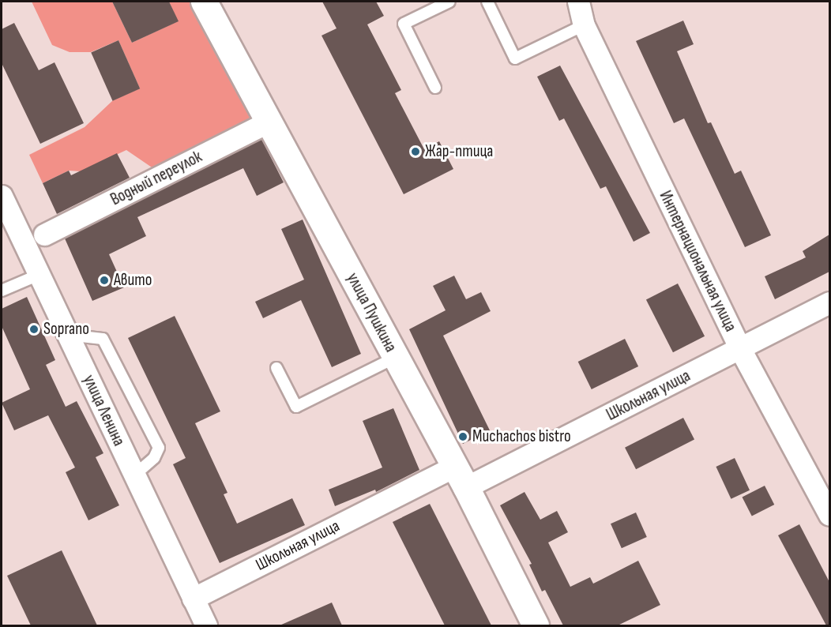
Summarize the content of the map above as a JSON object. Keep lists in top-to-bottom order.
{
  "streets": {
    "main road": ["улица Пушкина"],
    "street": [
      "Водный переулок",
      "Интернациональная улица",
      "Школьная улица",
      "улица Ленина"
    ]
  },
  "crossings": [
    ["Водный переулок", "улица Пушкина"],
    ["Интернациональная улица", "Школьная улица"],
    ["улица Пушкина", "Школьная улица"],
    ["Школьная улица", "улица Ленина"]
  ],
  "places": [
    "Жар-птица",
    "Авито",
    "Soprano",
    "Muchachos bistro"
  ]
}
